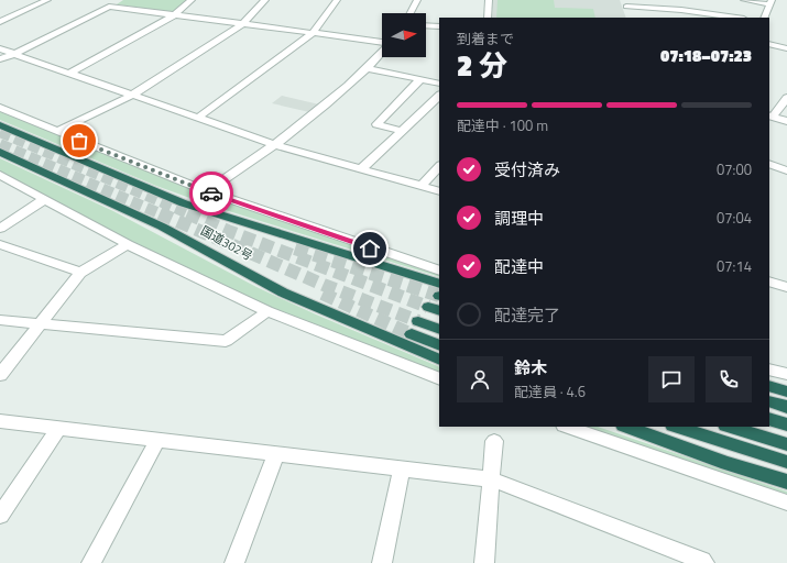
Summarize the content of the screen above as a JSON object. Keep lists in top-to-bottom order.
{
  "streets": {
    "highway": ["国道302号"]
  },
  "north": "right",
  "page": {
    "heading": ["2 分", "到着まで", "07:18–07:23"],
    "panel": ["鈴木", "配達員 · 4.6"],
    "bar": "配達中 · 100 m",
    "list": [
      ["受付済み", "07:00"],
      ["調理中", "07:04"],
      ["配達中", "07:14"],
      "配達完了"
    ]
  }
}
